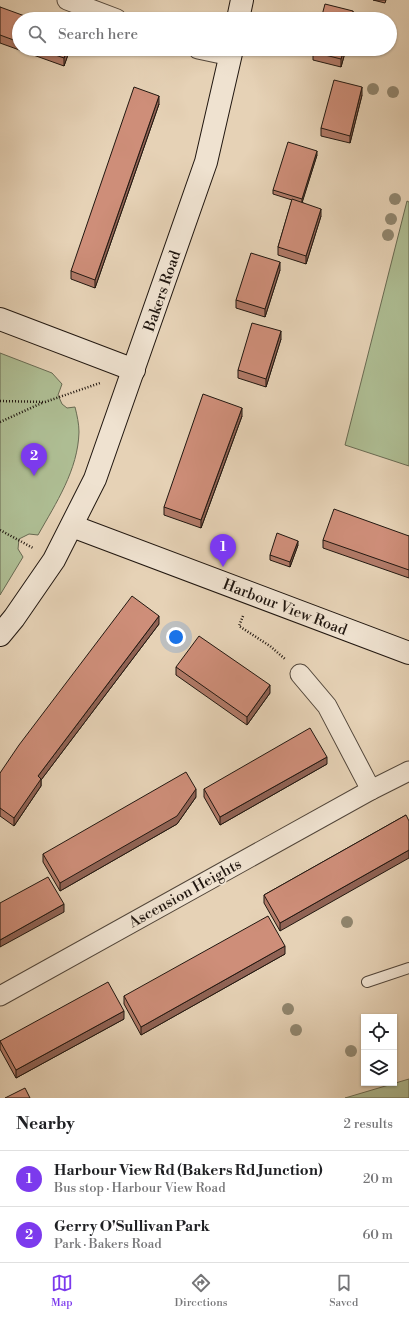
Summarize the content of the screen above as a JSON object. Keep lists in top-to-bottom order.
{
  "streets": {
    "street": ["Bakers Road", "Harbour View Road", "Ascension Heights"]
  },
  "crossings": [
    ["Bakers Road", "Harbour View Road"]
  ],
  "page": {
    "search": "Search here",
    "pins": ["2", "1"],
    "heading": ["Nearby", "2 results"],
    "list": [
      {
        "mark": "1",
        "name": "Harbour View Rd (Bakers Rd Junction)",
        "note": "Bus stop · Harbour View Road",
        "value": "20 m"
      },
      {
        "mark": "2",
        "name": "Gerry O'Sullivan Park",
        "note": "Park · Bakers Road",
        "value": "60 m"
      }
    ],
    "nav": ["Map", "Directions", "Saved"]
  }
}
